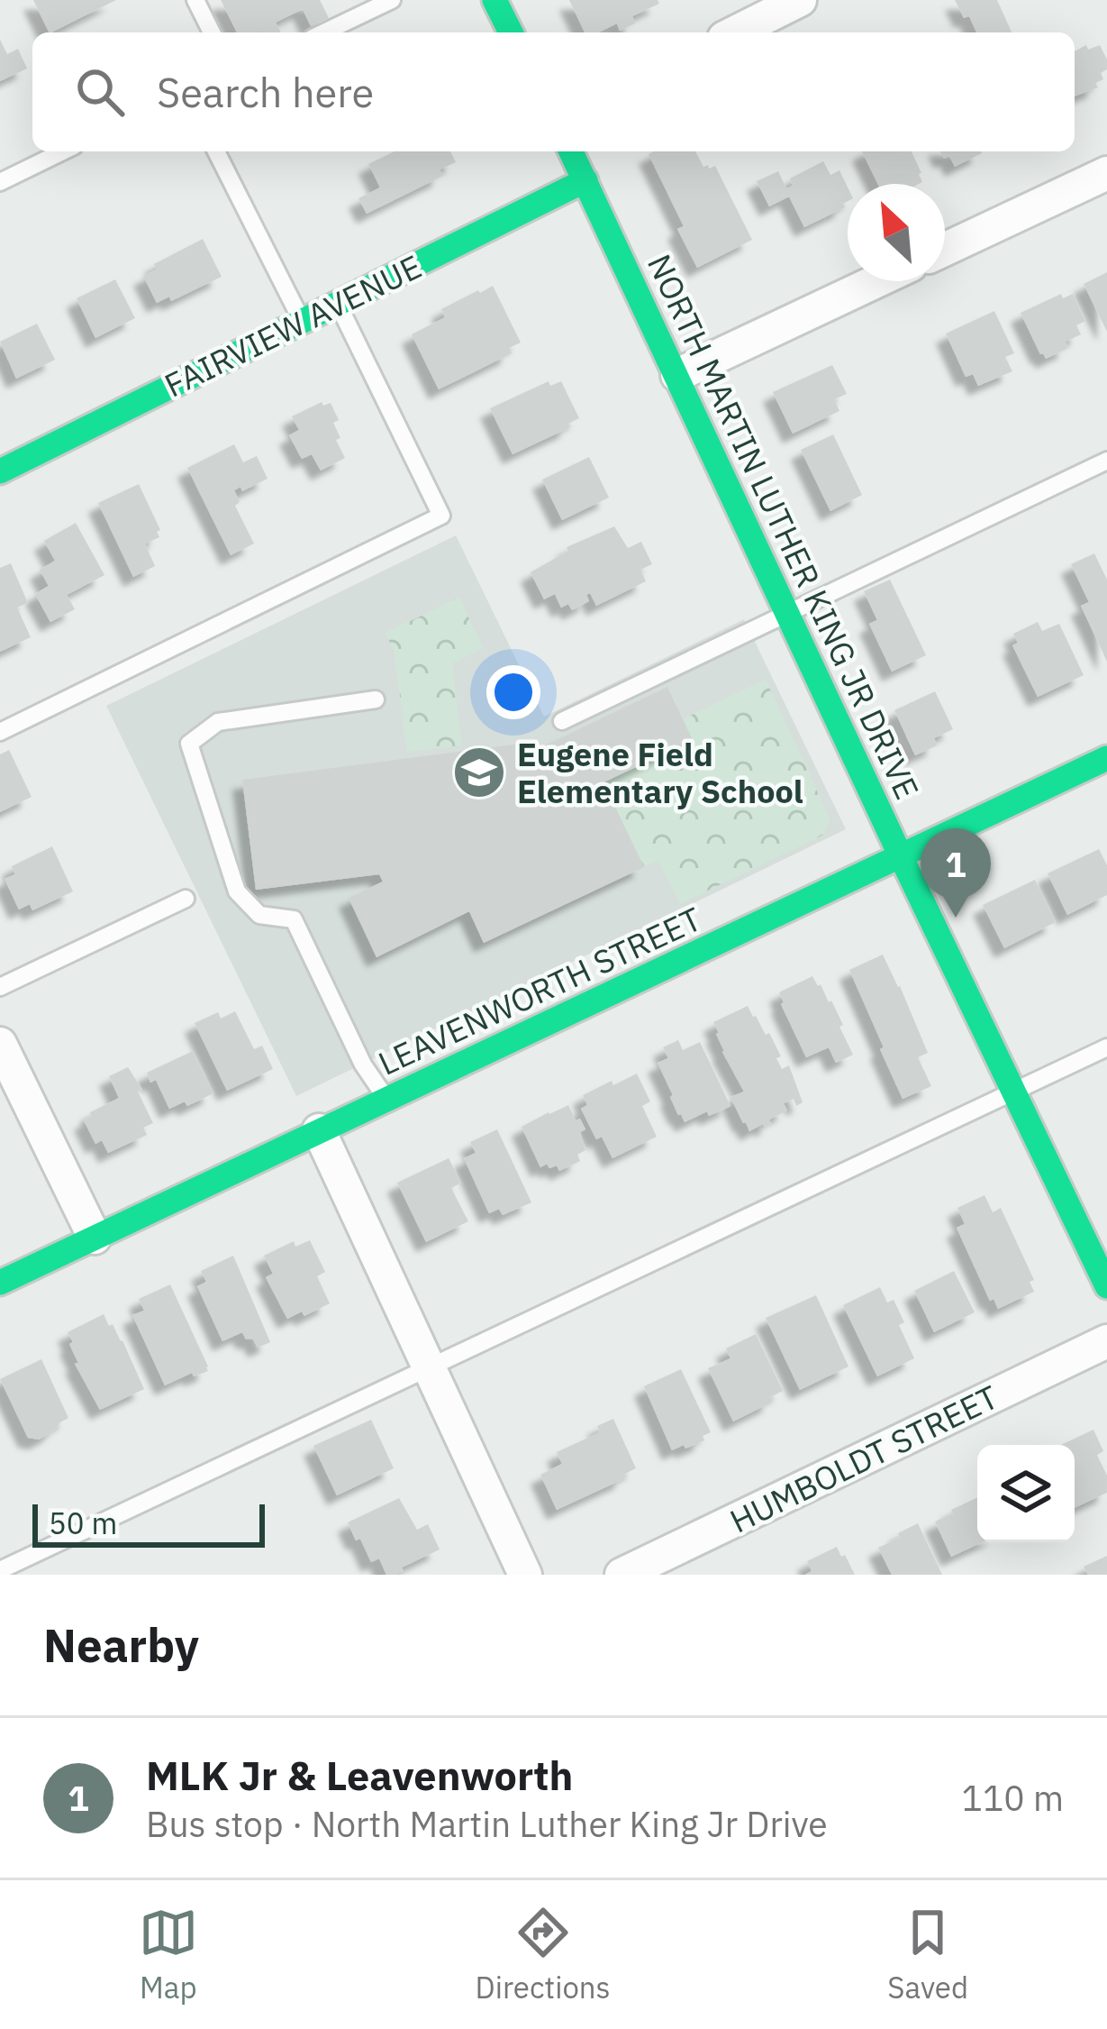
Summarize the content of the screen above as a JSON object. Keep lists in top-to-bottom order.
{
  "streets": {
    "street": [
      "FAIRVIEW AVENUE",
      "NORTH MARTIN LUTHER KING JR DRIVE",
      "LEAVENWORTH STREET",
      "HUMBOLDT STREET"
    ]
  },
  "crossings": [
    ["FAIRVIEW AVENUE", "NORTH MARTIN LUTHER KING JR DRIVE"],
    ["NORTH MARTIN LUTHER KING JR DRIVE", "LEAVENWORTH STREET"]
  ],
  "places": {
    "school or university": ["Eugene Field Elementary School"]
  },
  "scale_bar": "50 m",
  "north": "top left",
  "page": {
    "search": "Search here",
    "pins": "1",
    "scale": "50 m",
    "heading": "Nearby",
    "list": [
      {
        "mark": "1",
        "name": "MLK Jr & Leavenworth",
        "note": "Bus stop · North Martin Luther King Jr Drive",
        "value": "110 m"
      }
    ],
    "nav": ["Map", "Directions", "Saved"]
  }
}
